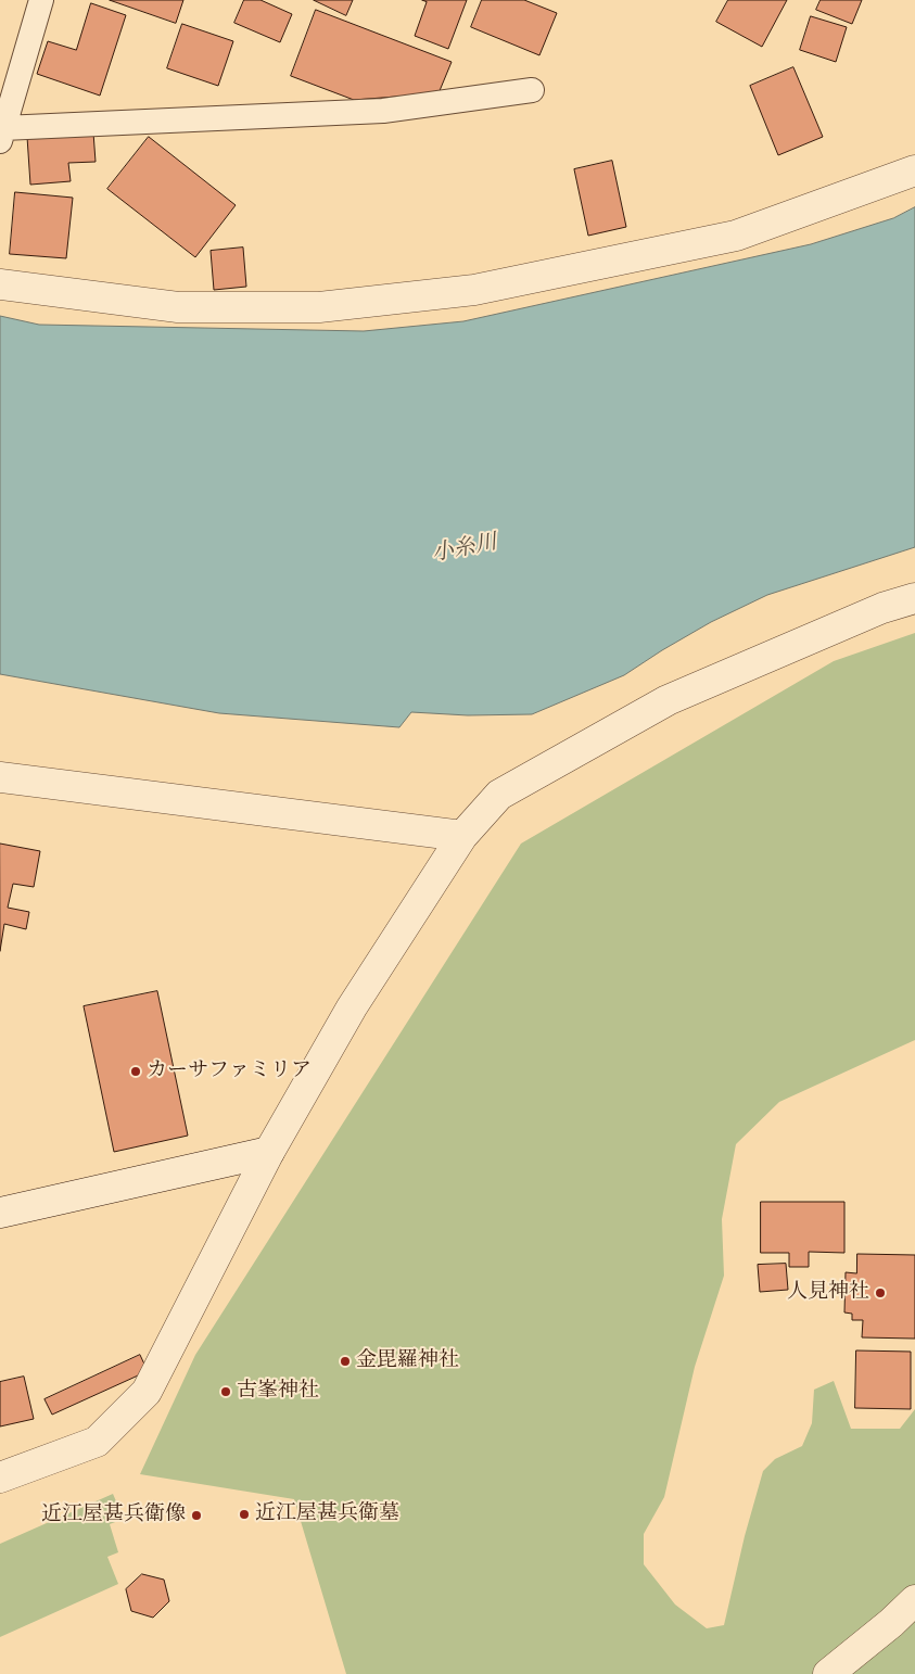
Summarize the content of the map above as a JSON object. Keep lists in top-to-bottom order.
{
  "water": ["小糸川"],
  "places": [
    "カーサファミリア",
    "人見神社",
    "金毘羅神社",
    "古峯神社",
    "近江屋甚兵衛墓",
    "近江屋甚兵衛像"
  ]
}
